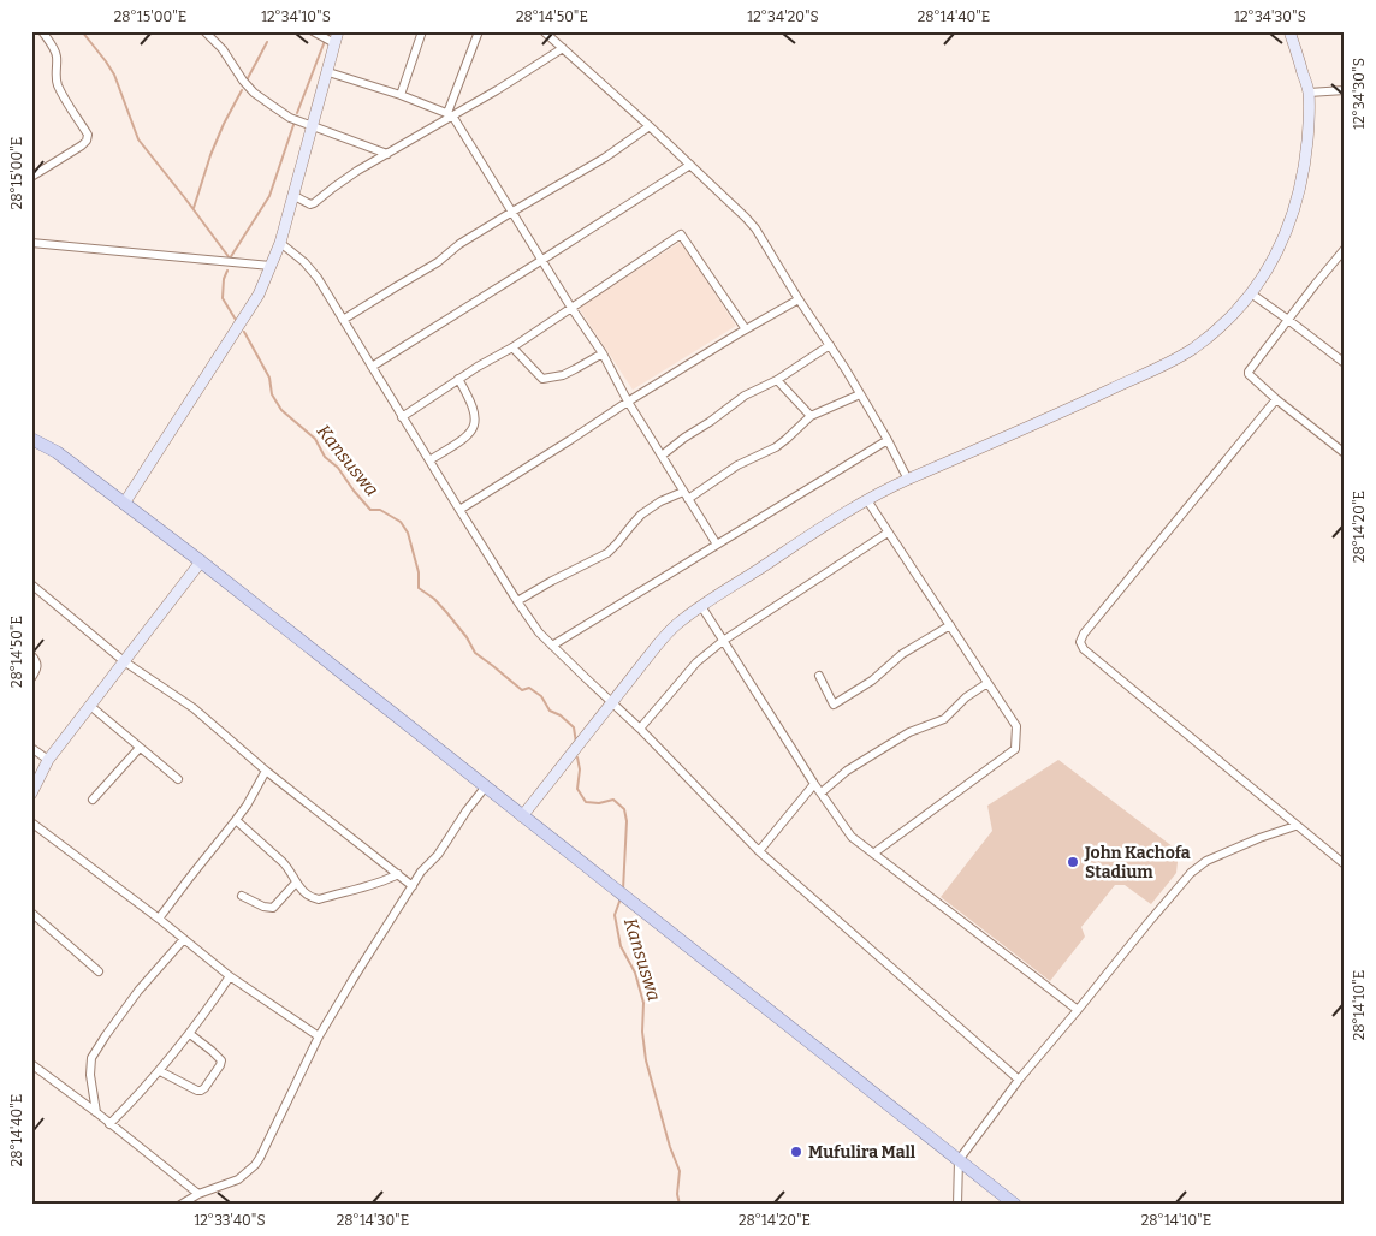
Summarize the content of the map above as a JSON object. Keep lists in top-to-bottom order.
{
  "water": ["Kansuswa"],
  "places": ["John Kachofa Stadium", "Mufulira Mall"],
  "coordinates": [
    "28°15'00\"E",
    "12°34'10\"S",
    "28°14'50\"E",
    "12°34'20\"S",
    "28°14'40\"E",
    "12°34'30\"S",
    "28°14'20\"E",
    "28°14'10\"E",
    "12°33'40\"S",
    "28°14'30\"E"
  ]
}
